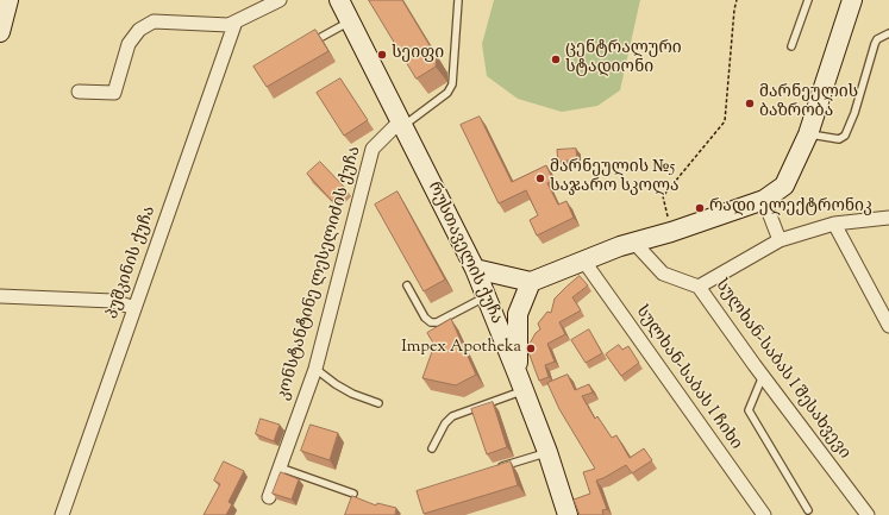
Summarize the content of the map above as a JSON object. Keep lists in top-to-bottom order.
{
  "streets": {
    "street": [
      "რუსთაველის ქუჩა",
      "პუშკინის ქუჩა",
      "კონსტანტინე ლესელიძის ქუჩა",
      "სულხან-საბას I შესახვევი",
      "სულხან-საბას I ჩიხი"
    ]
  },
  "crossings": [
    ["რუსთაველის ქუჩა", "კონსტანტინე ლესელიძის ქუჩა"]
  ],
  "places": [
    "სეიფი",
    "ცენტრალური სტადიონი",
    "მარნეულის ბაზრობა",
    "მარნეულის №5 საჯარო სკოლა",
    "რადი ელექტრონიკ",
    "Impex Apotheka"
  ]
}
